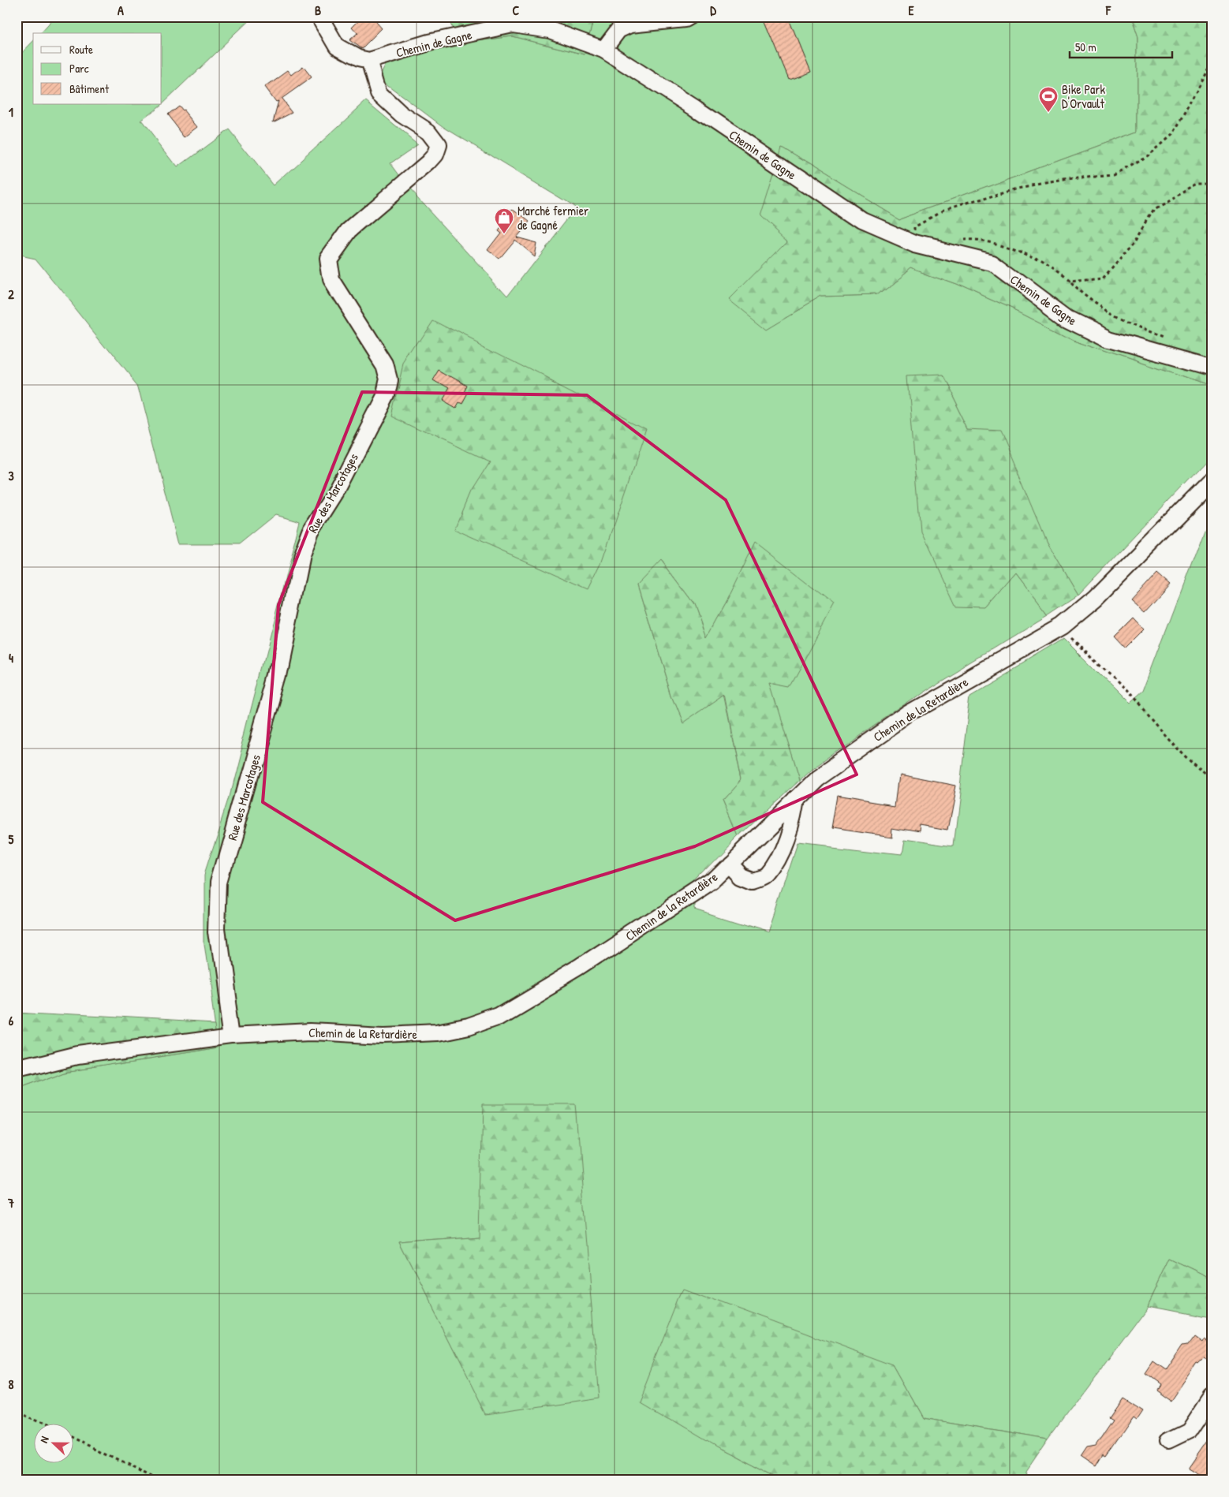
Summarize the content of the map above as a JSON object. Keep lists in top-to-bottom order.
{
  "streets": {
    "street": ["Chemin de Gagne", "Rue des Marcotages", "Chemin de la Retardière"]
  },
  "crossings": [
    ["Chemin de Gagne", "Rue des Marcotages"],
    ["Rue des Marcotages", "Chemin de la Retardière"]
  ],
  "places": {
    "sports": ["Bike Park D'Orvault"],
    "shop": ["Marché fermier de Gagné"]
  },
  "legend": ["Route", "Parc", "Bâtiment"],
  "scale_bar": "50 m",
  "north": "left",
  "grid": {
    "columns": [
      "A",
      "B",
      "C",
      "D",
      "E",
      "F"
    ],
    "rows": [
      "1",
      "2",
      "3",
      "4",
      "5",
      "6",
      "7",
      "8"
    ]
  }
}
